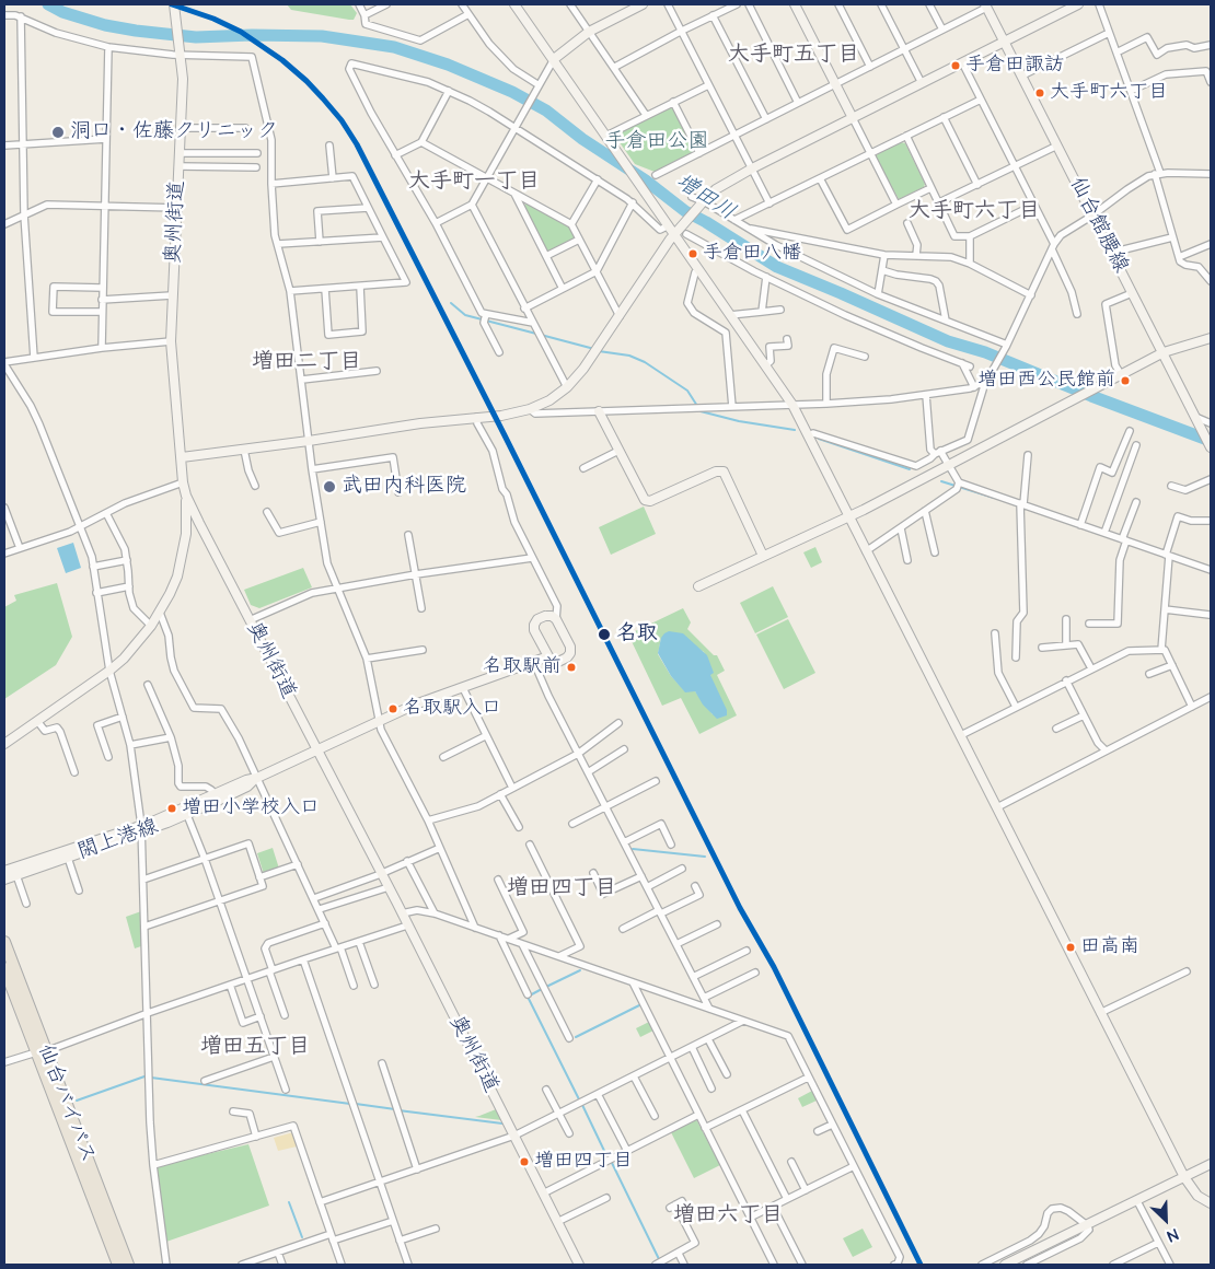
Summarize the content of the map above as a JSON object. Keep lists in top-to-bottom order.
{
  "streets": {
    "highway": ["仙台バイパス"],
    "street": ["奥州街道", "仙台館腰線", "閖上港線"]
  },
  "crossings": [
    ["奥州街道", "閖上港線"]
  ],
  "districts": [
    "大手町五丁目",
    "大手町一丁目",
    "大手町六丁目",
    "増田二丁目",
    "増田四丁目",
    "増田五丁目",
    "増田六丁目"
  ],
  "water": ["増田川"],
  "parks": ["手倉田公園"],
  "places": [
    "手倉田諏訪",
    "大手町六丁目",
    "洞口・佐藤クリニック",
    "手倉田八幡",
    "増田西公民館前",
    "武田内科医院",
    "名取",
    "名取駅前",
    "名取駅入口",
    "増田小学校入口",
    "田高南",
    "増田四丁目"
  ],
  "north": "bottom right"
}
